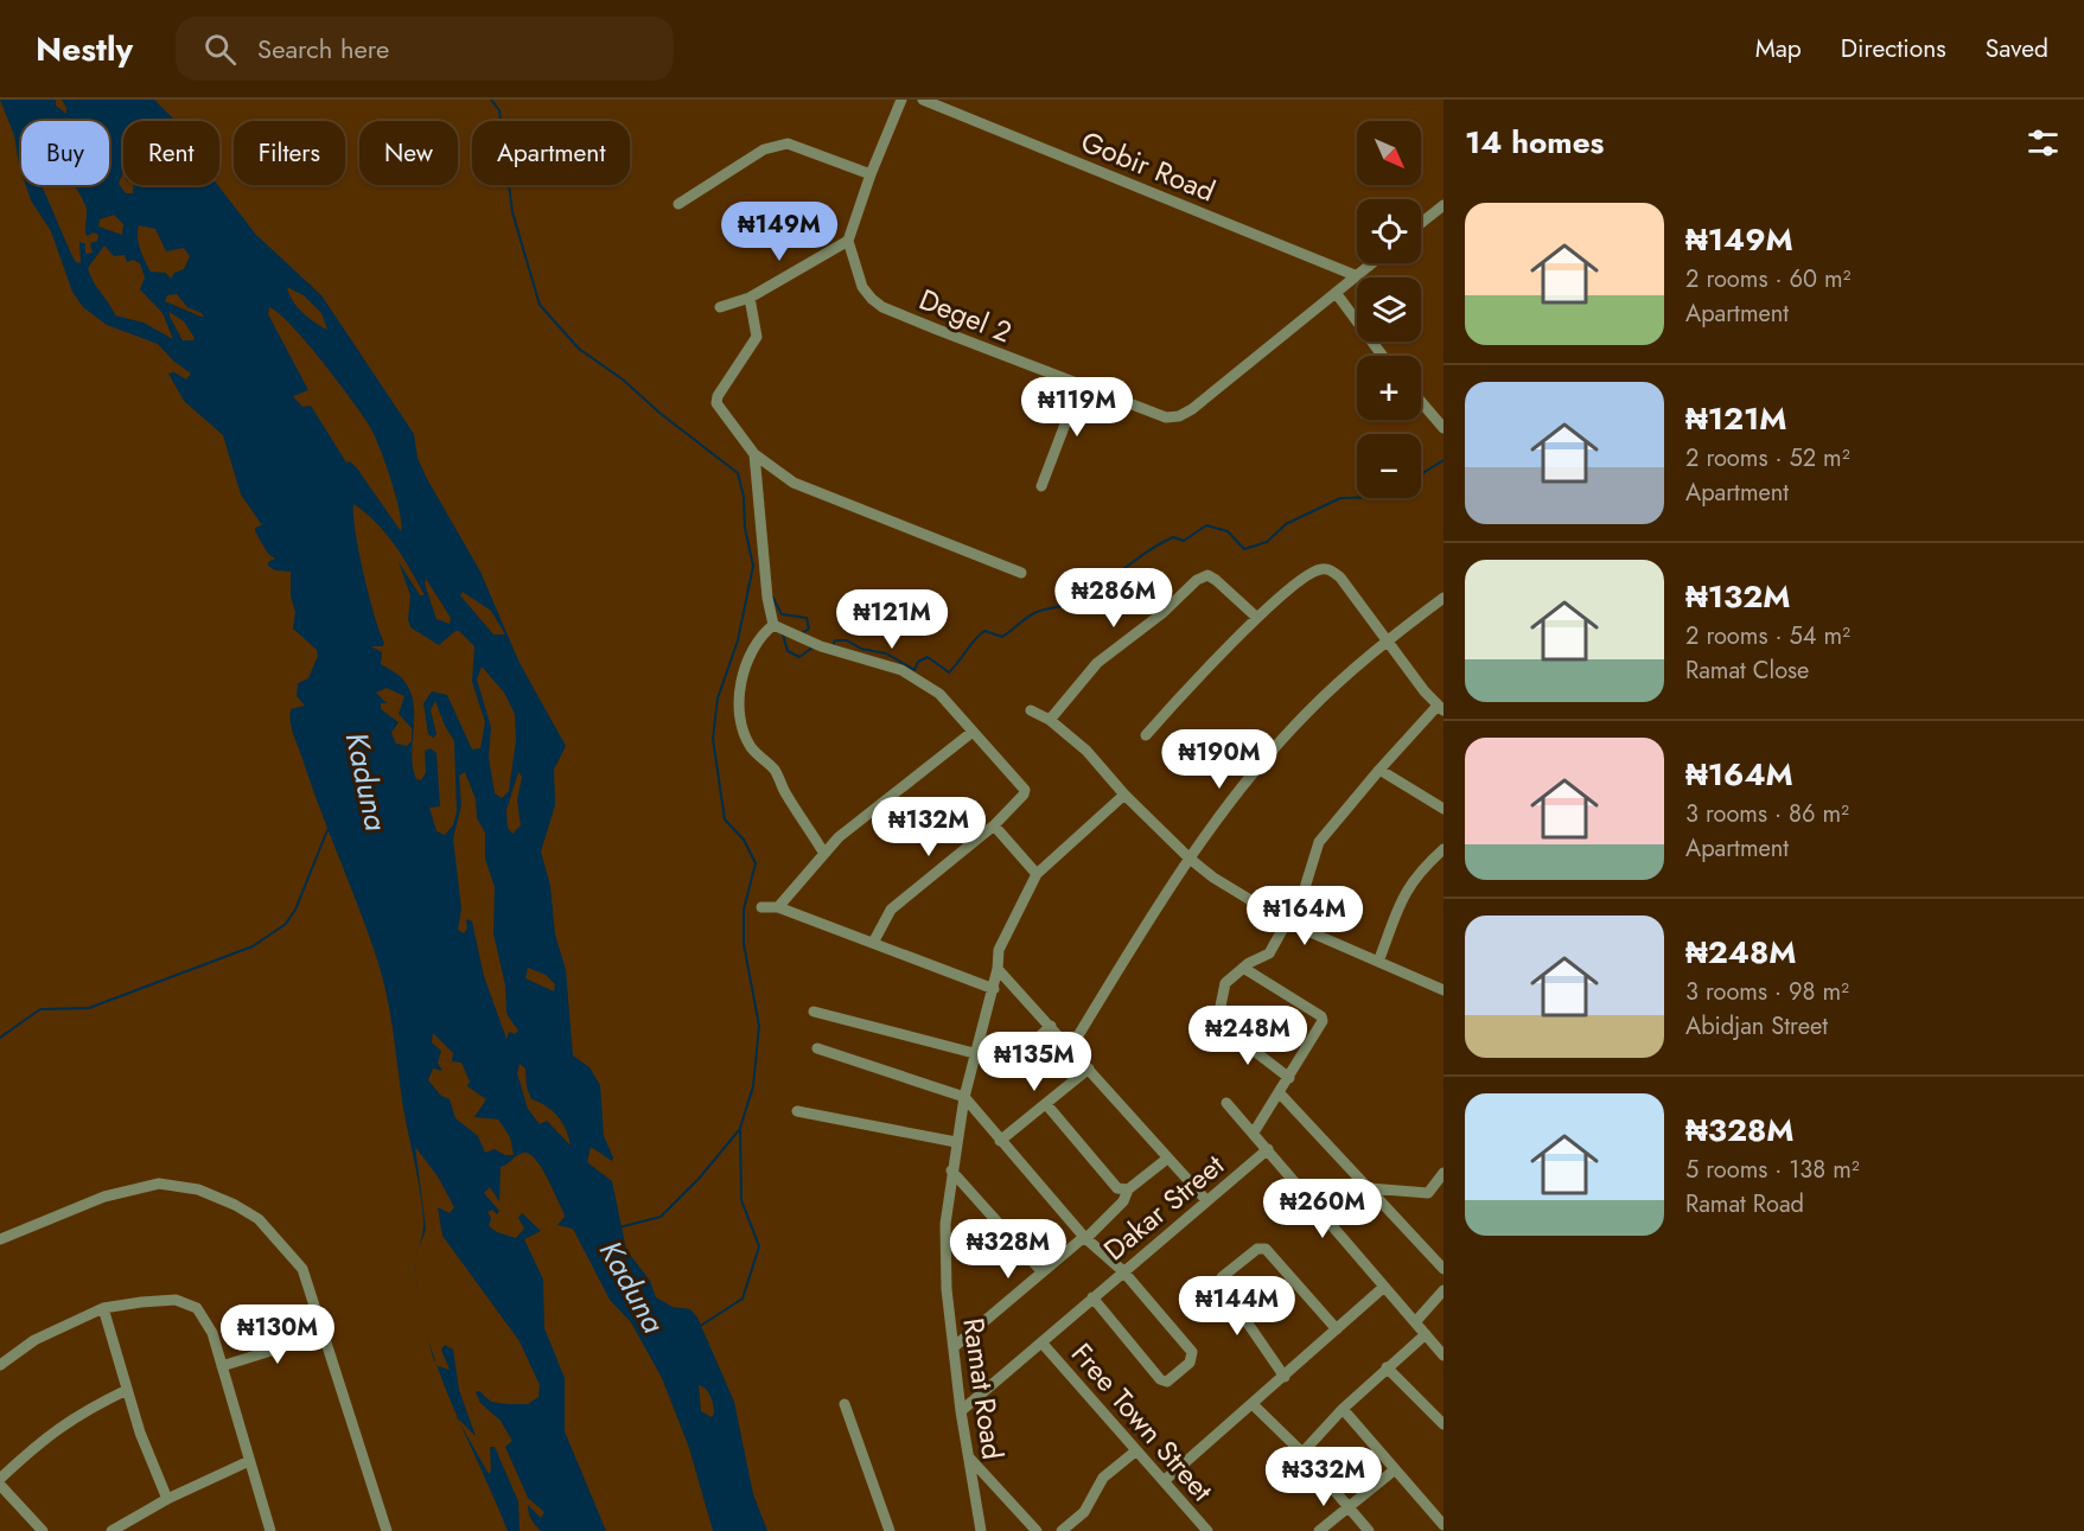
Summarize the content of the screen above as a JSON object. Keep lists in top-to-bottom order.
{
  "streets": {
    "street": [
      "Gobir Road",
      "Degel 2",
      "Dakar Street",
      "Ramat Road",
      "Free Town Street"
    ]
  },
  "crossings": [
    ["Dakar Street", "Ramat Road"],
    ["Dakar Street", "Free Town Street"]
  ],
  "water": ["Kaduna"],
  "north": "bottom right",
  "page": {
    "header": "Nestly",
    "search": "Search here",
    "nav": ["Map", "Directions", "Saved"],
    "heading": "14 homes",
    "map_buttons": ["+", "−"],
    "chip": [
      "Buy",
      "Rent",
      "Filters",
      "New",
      "Apartment"
    ],
    "list": [
      {
        "name": "₦149M",
        "note": "2 rooms · 60 m² · Apartment"
      },
      {
        "name": "₦121M",
        "note": "2 rooms · 52 m² · Apartment"
      },
      {
        "name": "₦132M",
        "note": "2 rooms · 54 m² · Ramat Close"
      },
      {
        "name": "₦164M",
        "note": "3 rooms · 86 m² · Apartment"
      },
      {
        "name": "₦248M",
        "note": "3 rooms · 98 m² · Abidjan Street"
      },
      {
        "name": "₦328M",
        "note": "5 rooms · 138 m² · Ramat Road"
      }
    ],
    "price": [
      "₦149M",
      "₦119M",
      "₦286M",
      "₦121M",
      "₦190M",
      "₦132M",
      "₦164M",
      "₦248M",
      "₦135M",
      "₦260M",
      "₦328M",
      "₦144M",
      "₦130M",
      "₦332M"
    ]
  }
}
